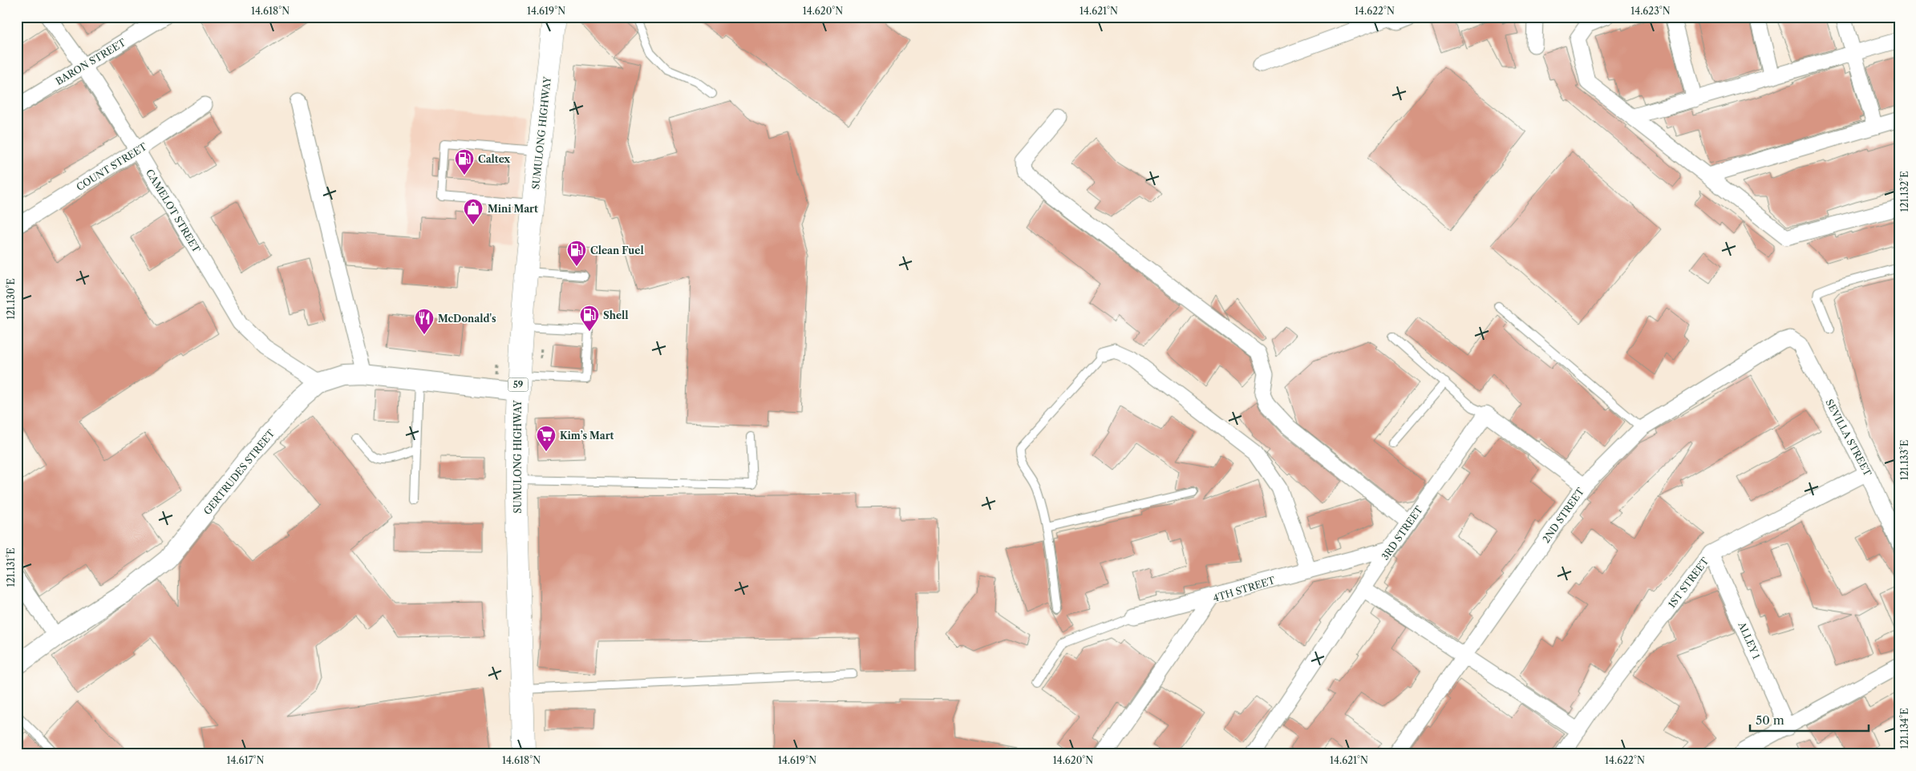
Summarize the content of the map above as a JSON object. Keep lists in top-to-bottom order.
{
  "streets": {
    "main road": ["SUMULONG HIGHWAY", "59"],
    "street": [
      "BARON STREET",
      "COUNT STREET",
      "CAMELOT STREET",
      "SEVILLA STREET",
      "GERTRUDES STREET",
      "2ND STREET",
      "3RD STREET",
      "1ST STREET",
      "4TH STREET",
      "ALLEY 1"
    ]
  },
  "crossings": [
    ["BARON STREET", "CAMELOT STREET"],
    ["SUMULONG HIGHWAY", "GERTRUDES STREET"],
    ["COUNT STREET", "CAMELOT STREET"],
    ["CAMELOT STREET", "GERTRUDES STREET"],
    ["SEVILLA STREET", "2ND STREET"],
    ["SEVILLA STREET", "1ST STREET"],
    ["3RD STREET", "4TH STREET"],
    ["1ST STREET", "ALLEY 1"]
  ],
  "places": {
    "fuel station": ["Caltex", "Clean Fuel", "Shell"],
    "shop": ["Mini Mart"],
    "restaurant": ["McDonald's"],
    "supermarket": ["Kim’s Mart"]
  },
  "scale_bar": "50 m",
  "coordinates": [
    "14.618°N",
    "14.619°N",
    "14.620°N",
    "14.621°N",
    "14.622°N",
    "14.623°N",
    "121.132°E",
    "121.130°E",
    "121.133°E",
    "121.131°E",
    "121.134°E",
    "14.617°N"
  ]
}
